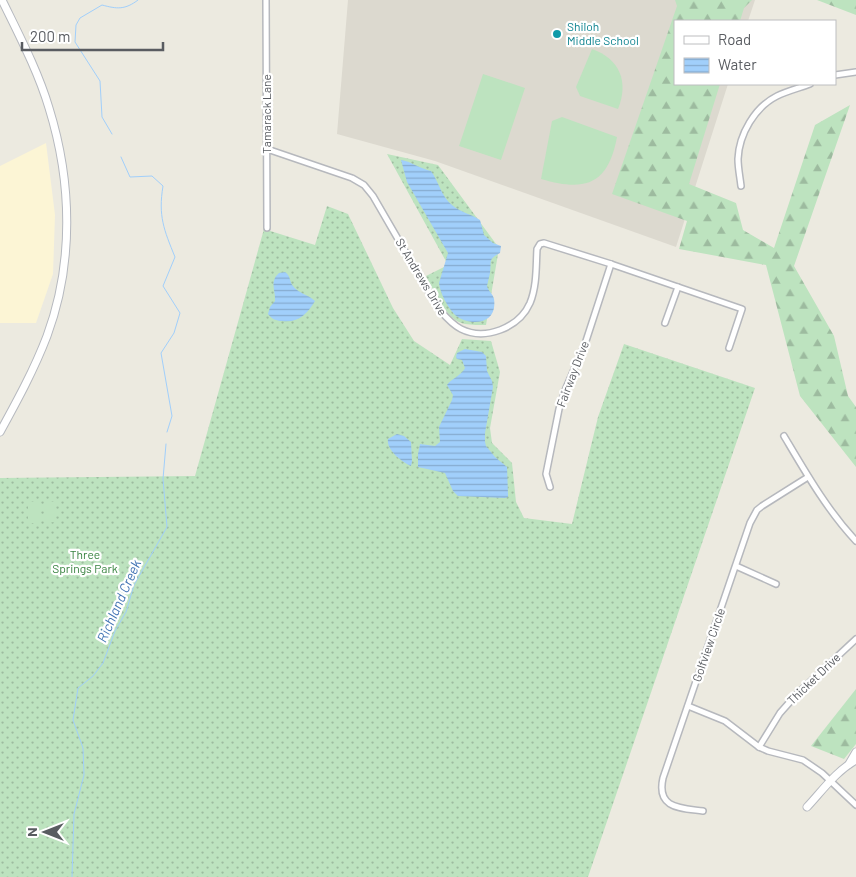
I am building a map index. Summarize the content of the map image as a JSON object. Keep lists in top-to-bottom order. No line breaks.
{"streets":{"street":["Tamarack Lane","St Andrews Drive","Fairway Drive","Golfview Circle","Thicket Drive"]},"crossings":[["Tamarack Lane","St Andrews Drive"],["St Andrews Drive","Fairway Drive"]],"water":["Richland Creek"],"parks":["Three Springs Park"],"places":["Shiloh Middle School"],"legend":["Road","Water"],"scale_bar":"200 m","north":"left"}
